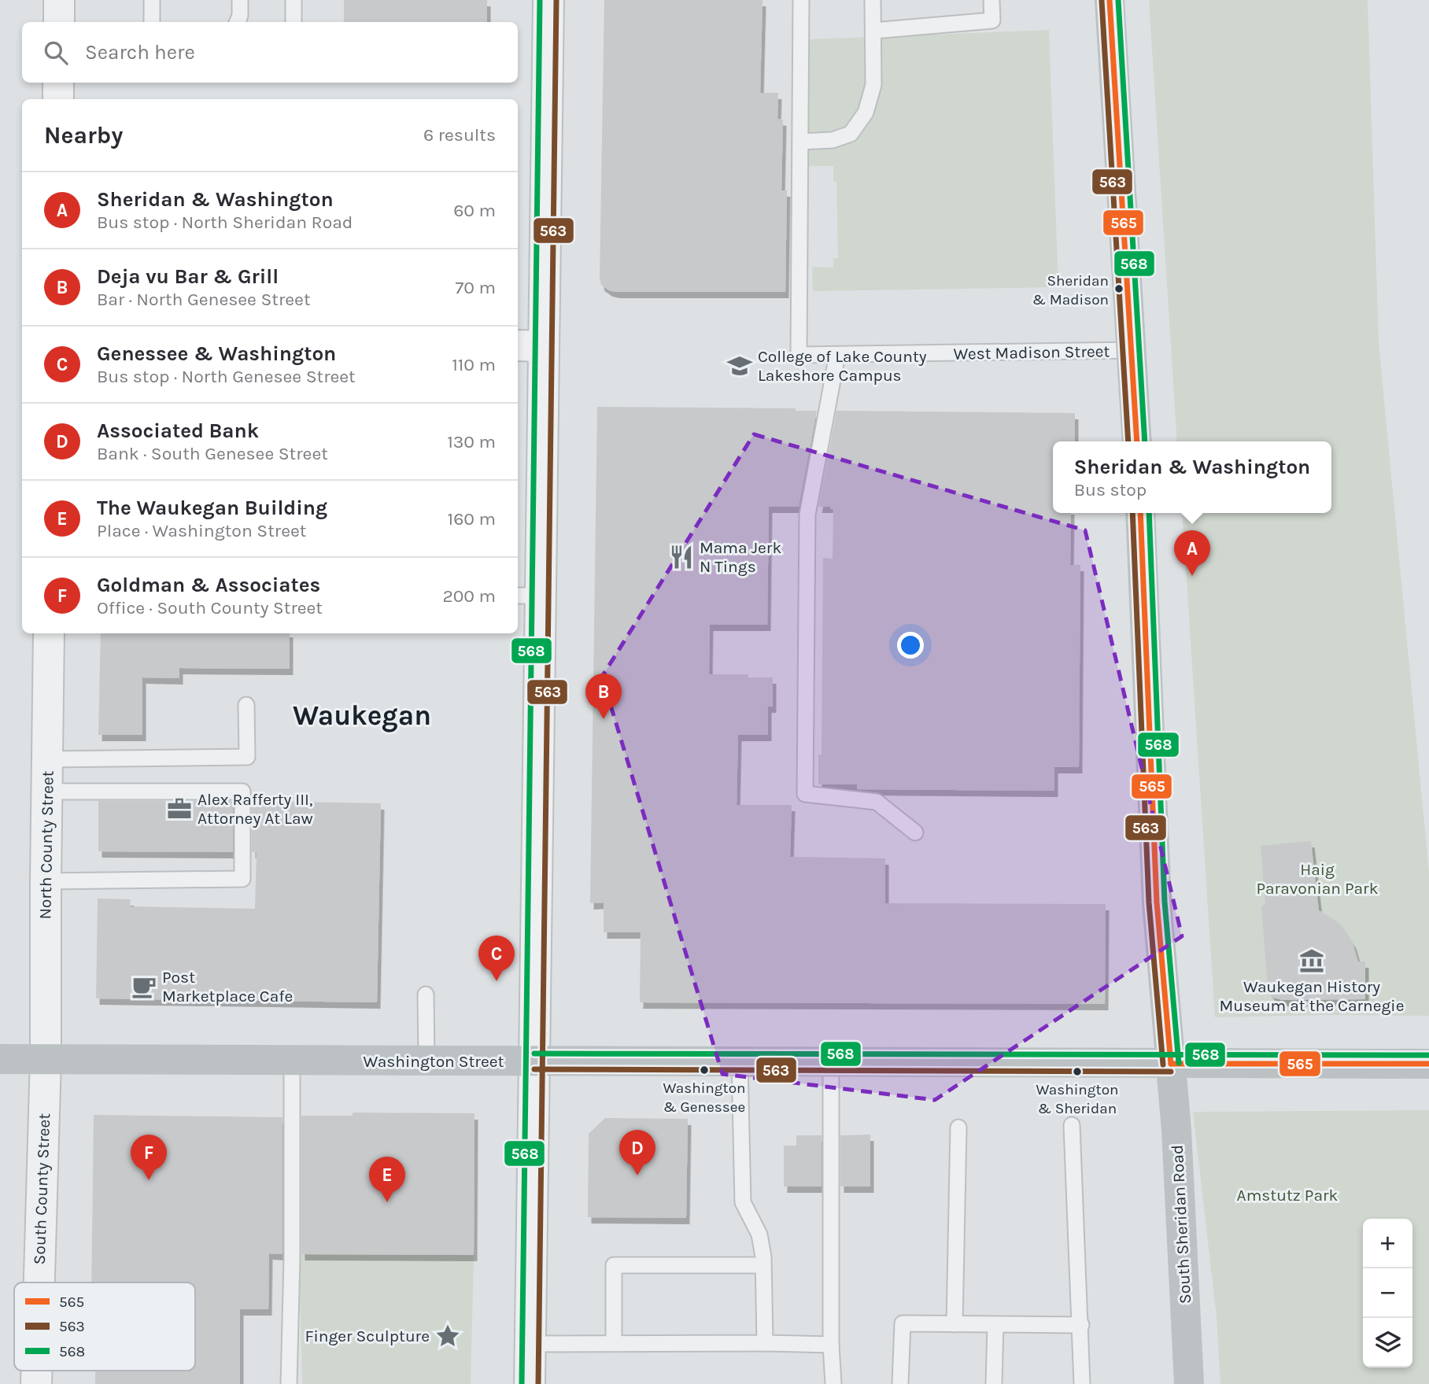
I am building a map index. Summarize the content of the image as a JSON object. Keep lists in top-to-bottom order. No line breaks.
{"streets":{"main road":["Washington Street","South Sheridan Road"],"street":["North County Street","South County Street"],"lane":["West Madison Street"]},"crossings":[["North County Street","Washington Street"],["North County Street","South County Street"],["Washington Street","South County Street"],["Washington Street","South Sheridan Road"]],"districts":["Waukegan"],"parks":["Haig Paravonian Park","Amstutz Park"],"places":{"other":["Sheridan & Madison","Washington & Genessee","Washington & Sheridan"],"school or university":["College of Lake County Lakeshore Campus"],"restaurant":["Mama Jerk N Tings"],"office":["Alex Rafferty III, Attorney At Law"],"museum":["Waukegan History Museum at the Carnegie"],"cafe":["Post Marketplace Cafe"],"place":["Finger Sculpture"]},"lines":["transit line 565","transit line 563","transit line 568"],"legend":["565","563","568"],"page":{"search":"Search here","heading":["Nearby","6 results"],"list":[{"mark":"A","name":"Sheridan & Washington","note":"Bus stop · North Sheridan Road","value":"60 m"},{"mark":"B","name":"Deja vu Bar & Grill","note":"Bar · North Genesee Street","value":"70 m"},{"mark":"C","name":"Genessee & Washington","note":"Bus stop · North Genesee Street","value":"110 m"},{"mark":"D","name":"Associated Bank","note":"Bank · South Genesee Street","value":"130 m"},{"mark":"E","name":"The Waukegan Building","note":"Place · Washington Street","value":"160 m"},{"mark":"F","name":"Goldman & Associates","note":"Office · South County Street","value":"200 m"}],"popup":["Sheridan & Washington","Bus stop"],"pins":["A","B","C","D","F","E"],"map_buttons":["+","−"]}}
